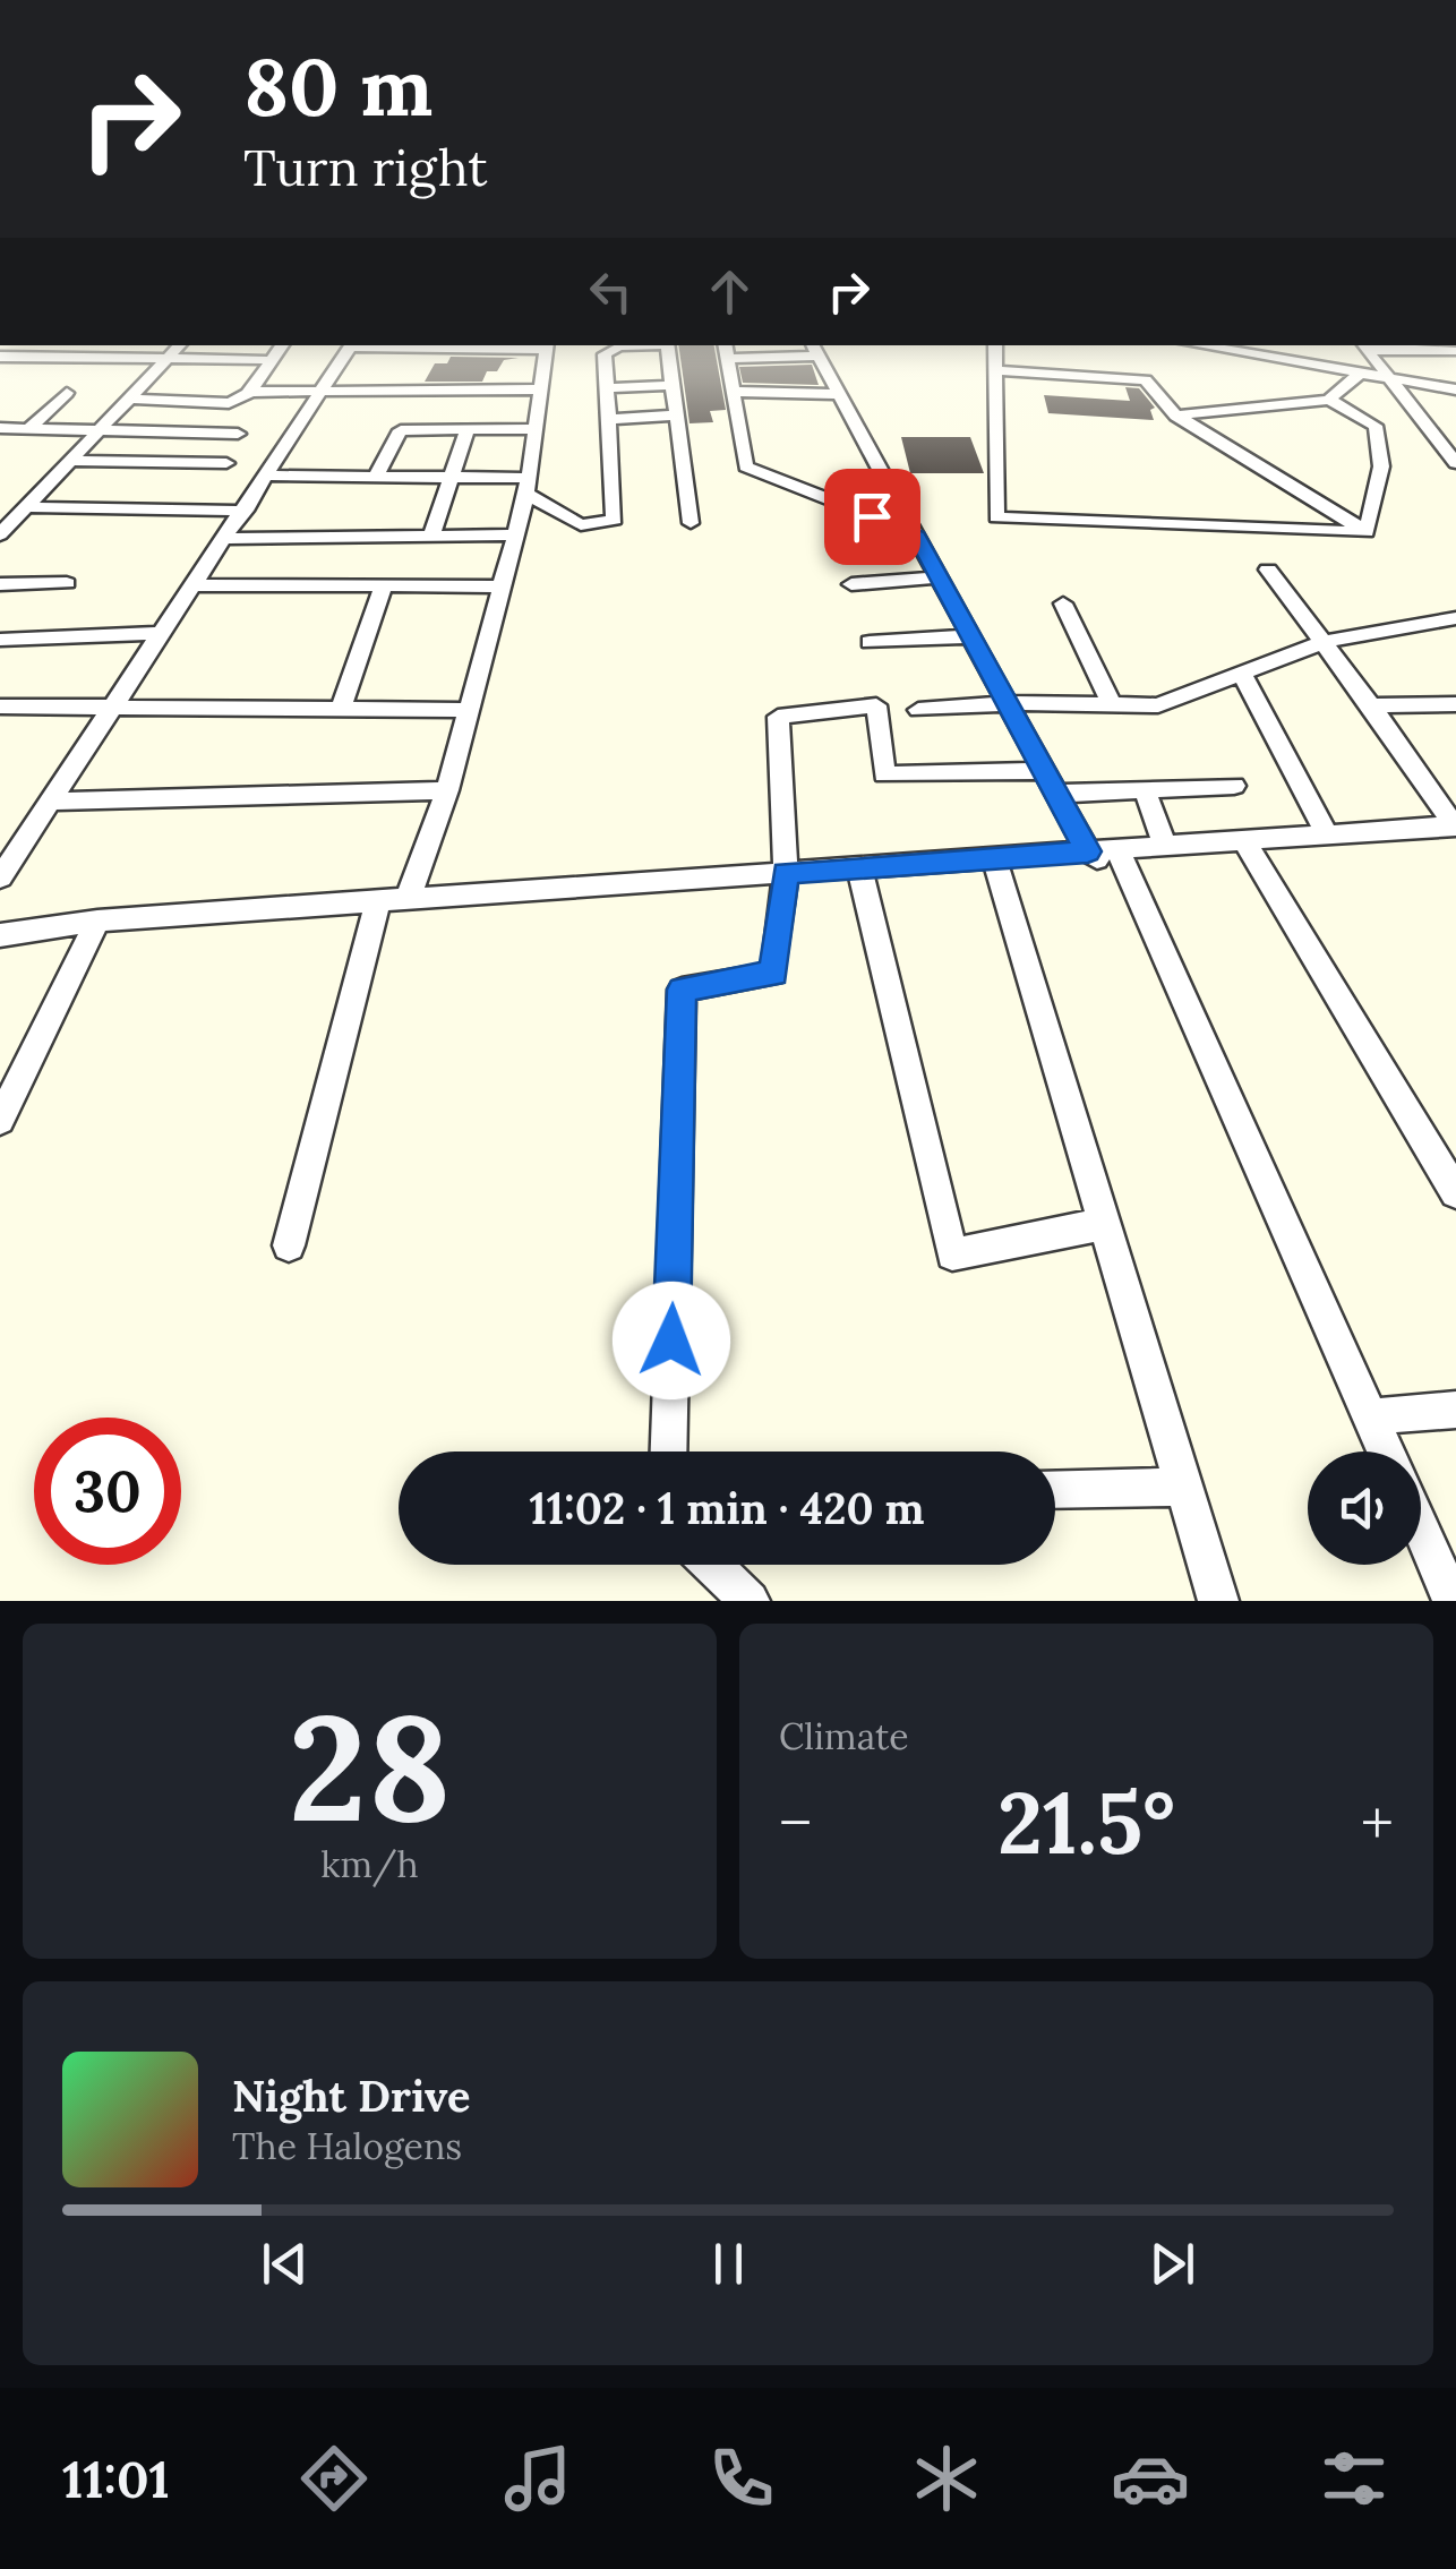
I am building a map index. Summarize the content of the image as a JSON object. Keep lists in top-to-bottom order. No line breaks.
{"page":{"turn":["80 m","Turn right"],"limit":"30","trip":"11:02 · 1 min · 420 m","tile":[["28","km/h"],"Climate"],"heat":["−","21.5°","+"],"song":["Night Drive","The Halogens"],"tabs":"11:01"}}
